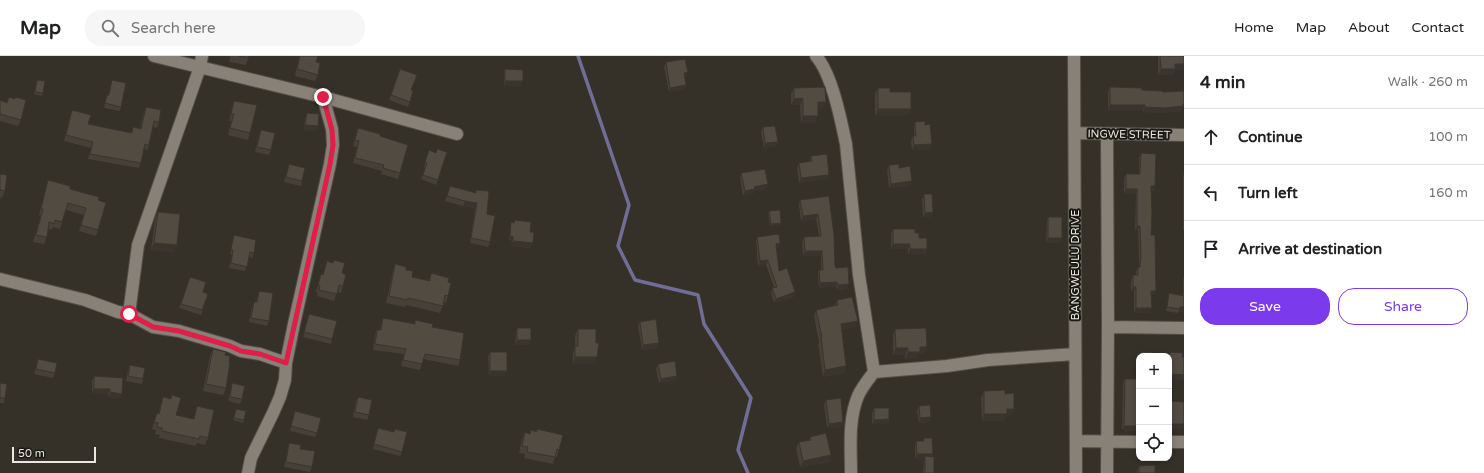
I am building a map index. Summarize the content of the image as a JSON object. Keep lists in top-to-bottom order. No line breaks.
{"streets":{"street":["INGWE STREET","BANGWEULU DRIVE"]},"crossings":[["INGWE STREET","BANGWEULU DRIVE"]],"scale_bar":"50 m","page":{"header":"Map","search":"Search here","nav":["Home","Map","About","Contact"],"heading":["4 min","Walk · 260 m"],"list":[["Continue","100 m"],["Turn left","160 m"],"Arrive at destination"],"buttons":["Save","Share"],"map_buttons":["+","−"],"scale":"50 m"}}
